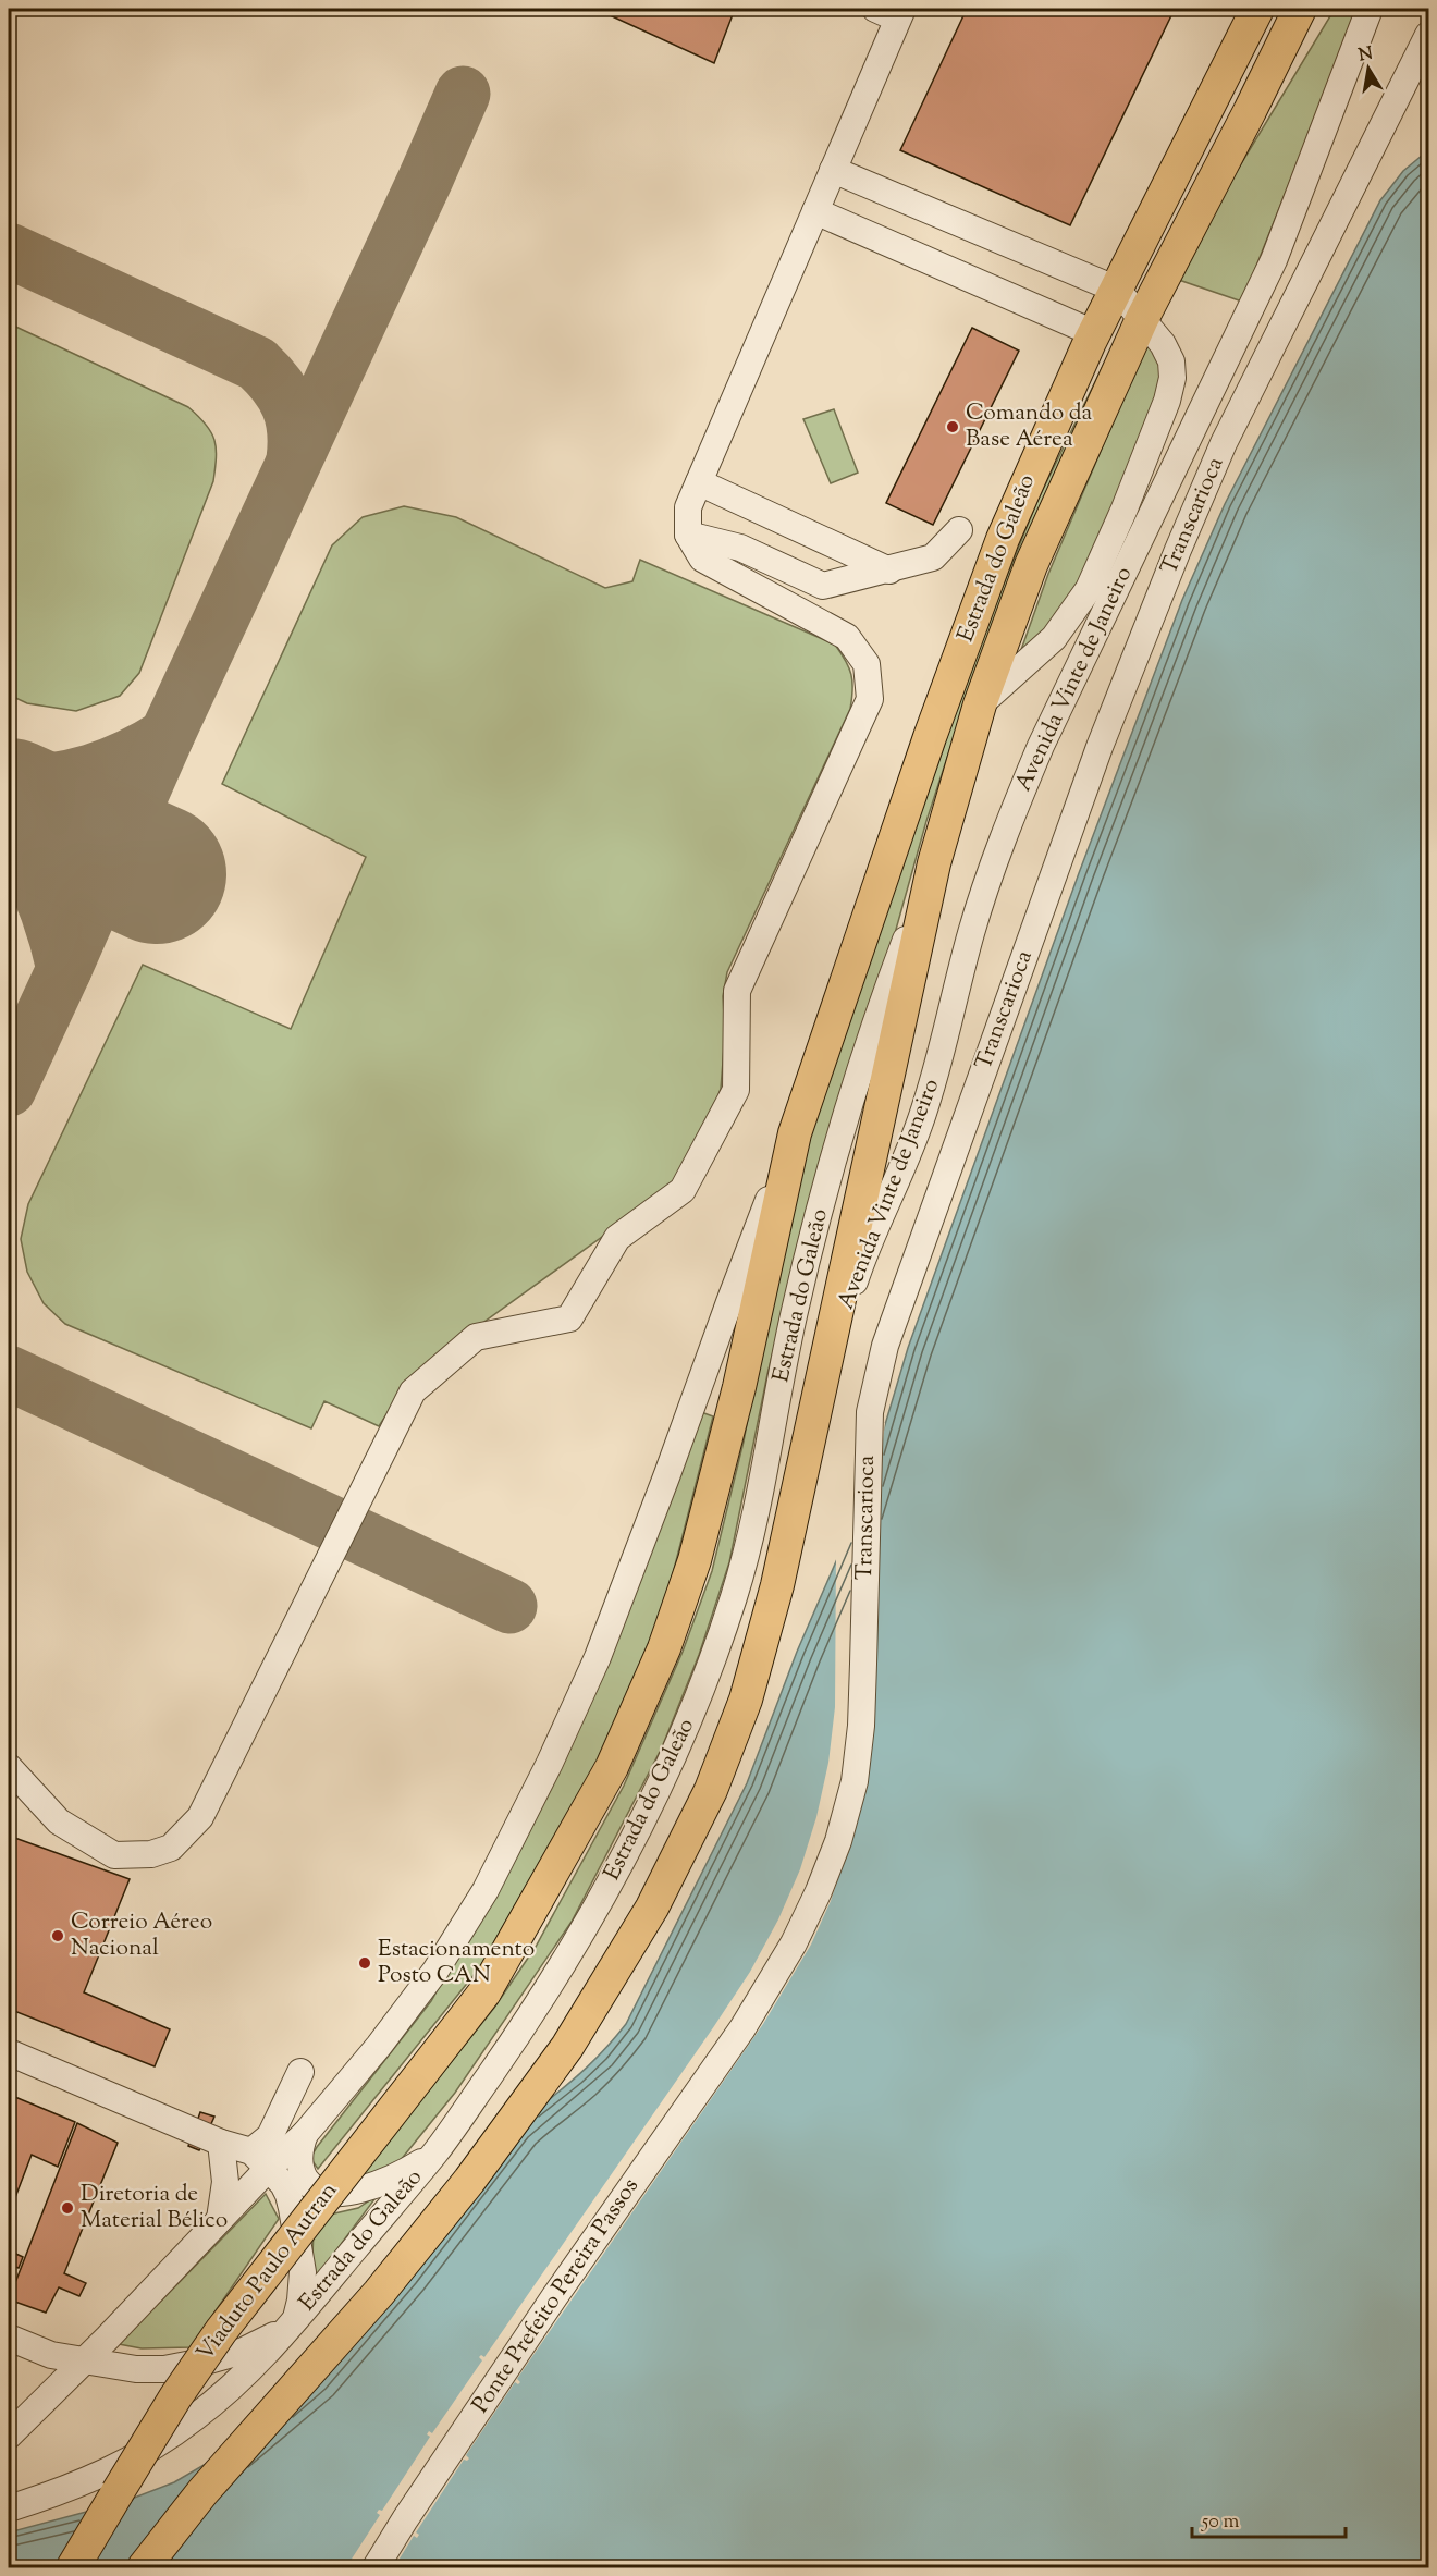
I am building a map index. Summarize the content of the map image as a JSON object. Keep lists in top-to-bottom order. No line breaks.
{"streets":{"main road":["Estrada do Galeão","Viaduto Paulo Autran"],"street":["Transcarioca","Avenida Vinte de Janeiro","Ponte Prefeito Pereira Passos"]},"crossings":[["Transcarioca","Ponte Prefeito Pereira Passos"],["Estrada do Galeão","Avenida Vinte de Janeiro"],["Estrada do Galeão","Viaduto Paulo Autran"]],"places":["Comando da Base Aérea","Correio Aéreo Nacional","Estacionamento Posto CAN","Diretoria de Material Bélico"],"scale_bar":"50 m","north":"top"}
